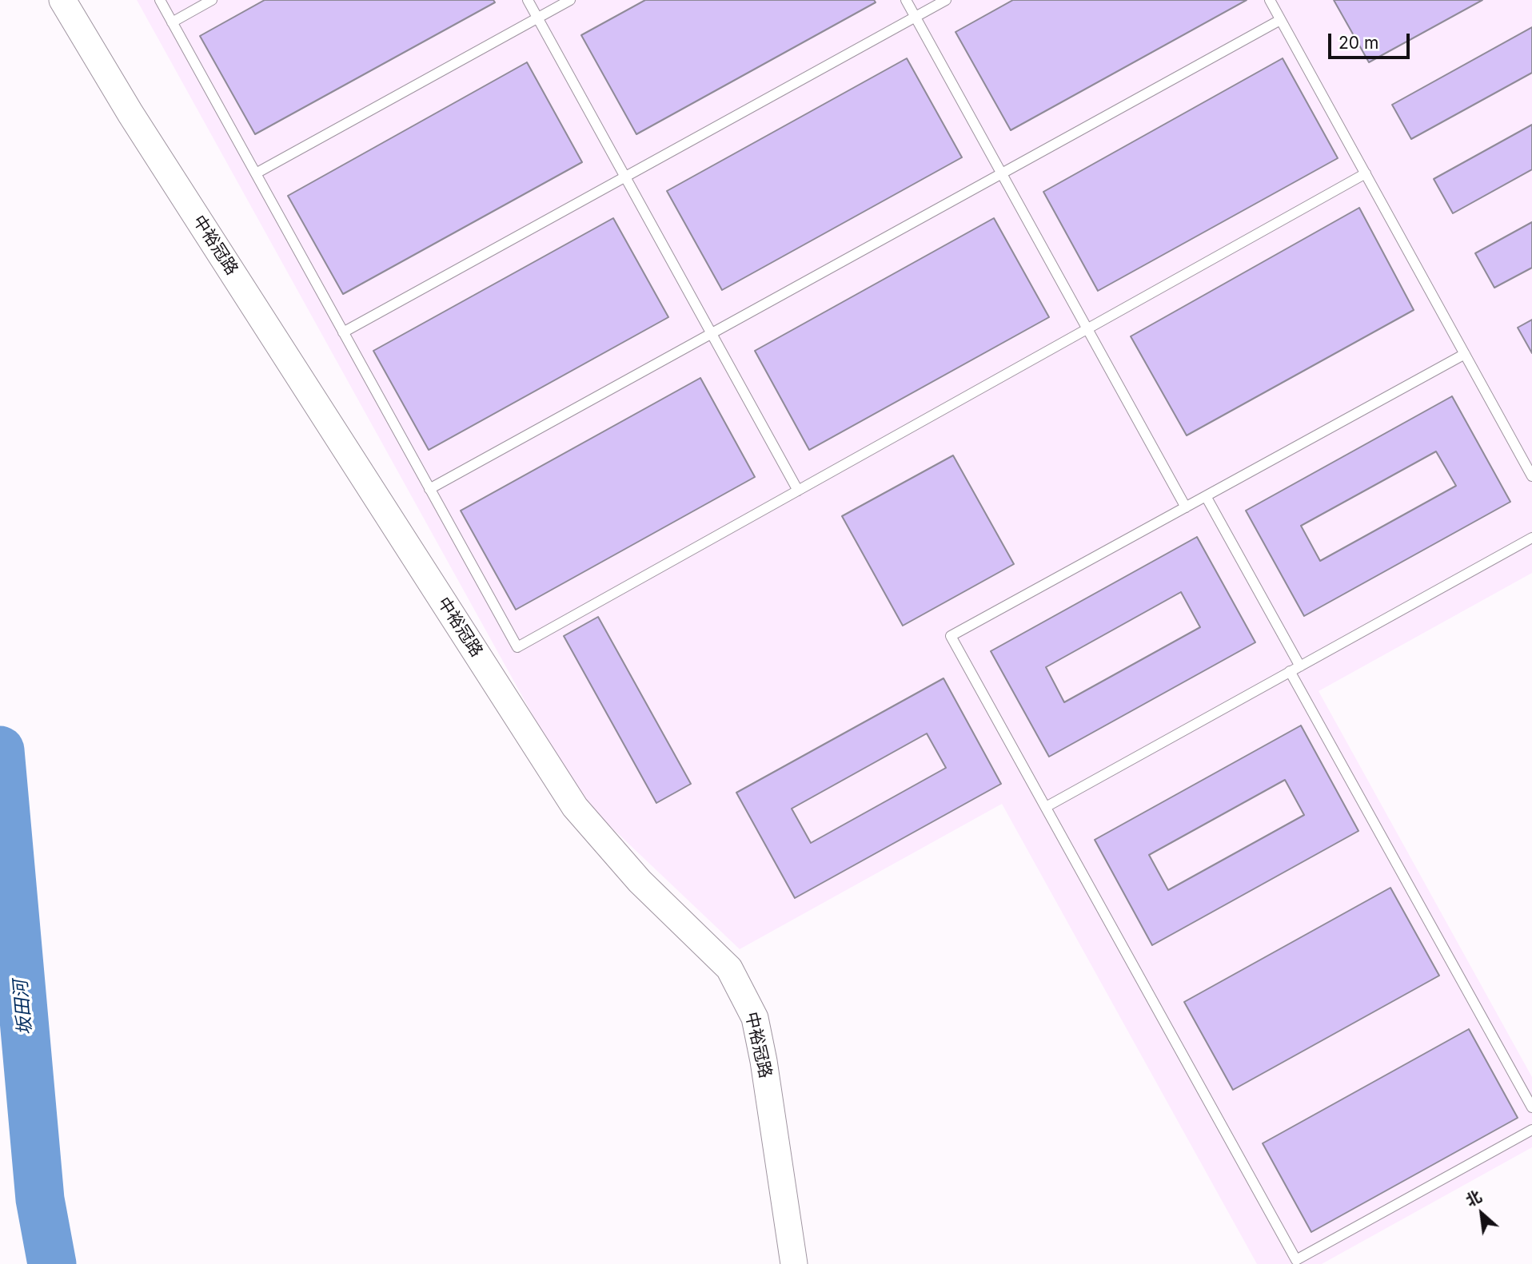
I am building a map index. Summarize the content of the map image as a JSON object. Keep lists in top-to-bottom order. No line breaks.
{"streets":{"street":["中裕冠路"]},"water":["坂田河"],"scale_bar":"20 m","north":"top left"}
